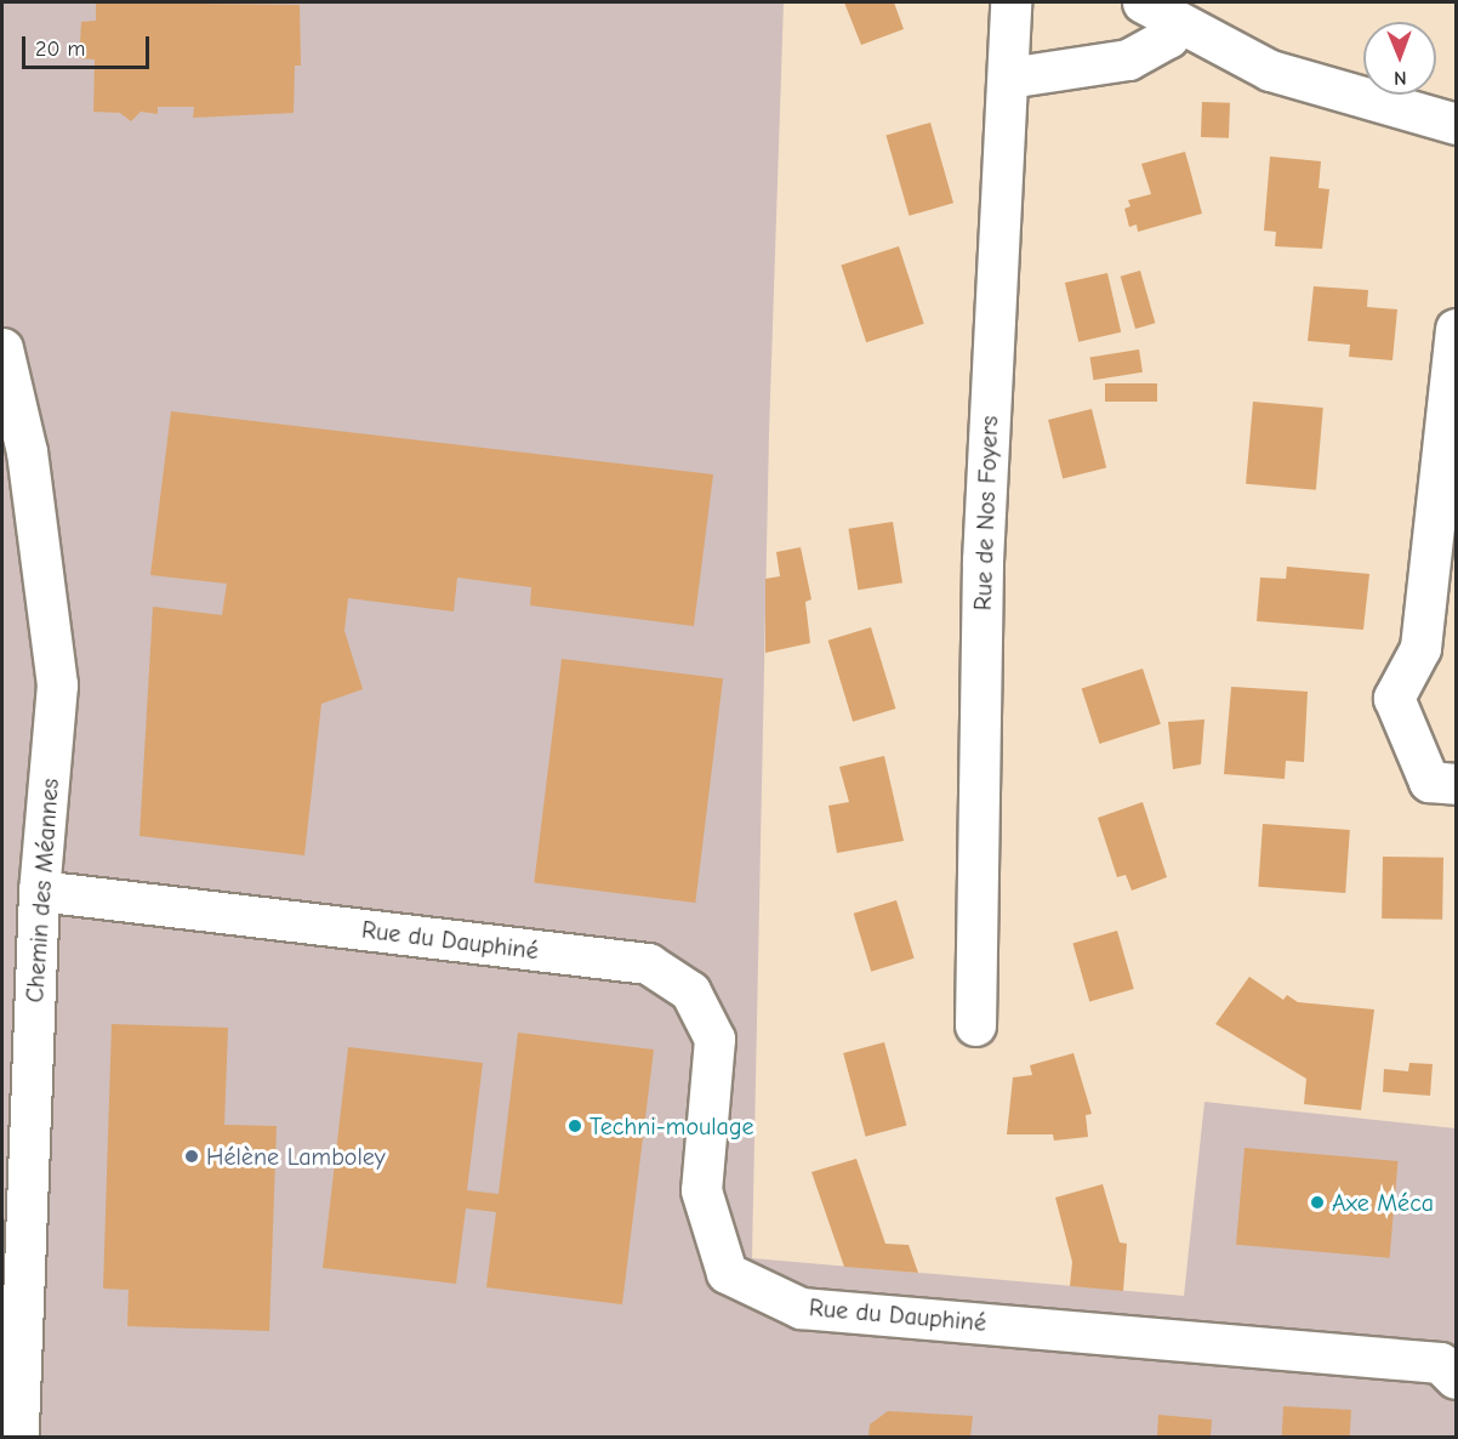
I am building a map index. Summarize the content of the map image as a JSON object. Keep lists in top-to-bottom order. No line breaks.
{"streets":{"street":["Rue de Nos Foyers","Chemin des Méannes","Rue du Dauphiné"]},"crossings":[["Chemin des Méannes","Rue du Dauphiné"]],"places":["Techni-moulage","Hélène Lamboley","Axe Méca"],"scale_bar":"20 m","north":"bottom"}
